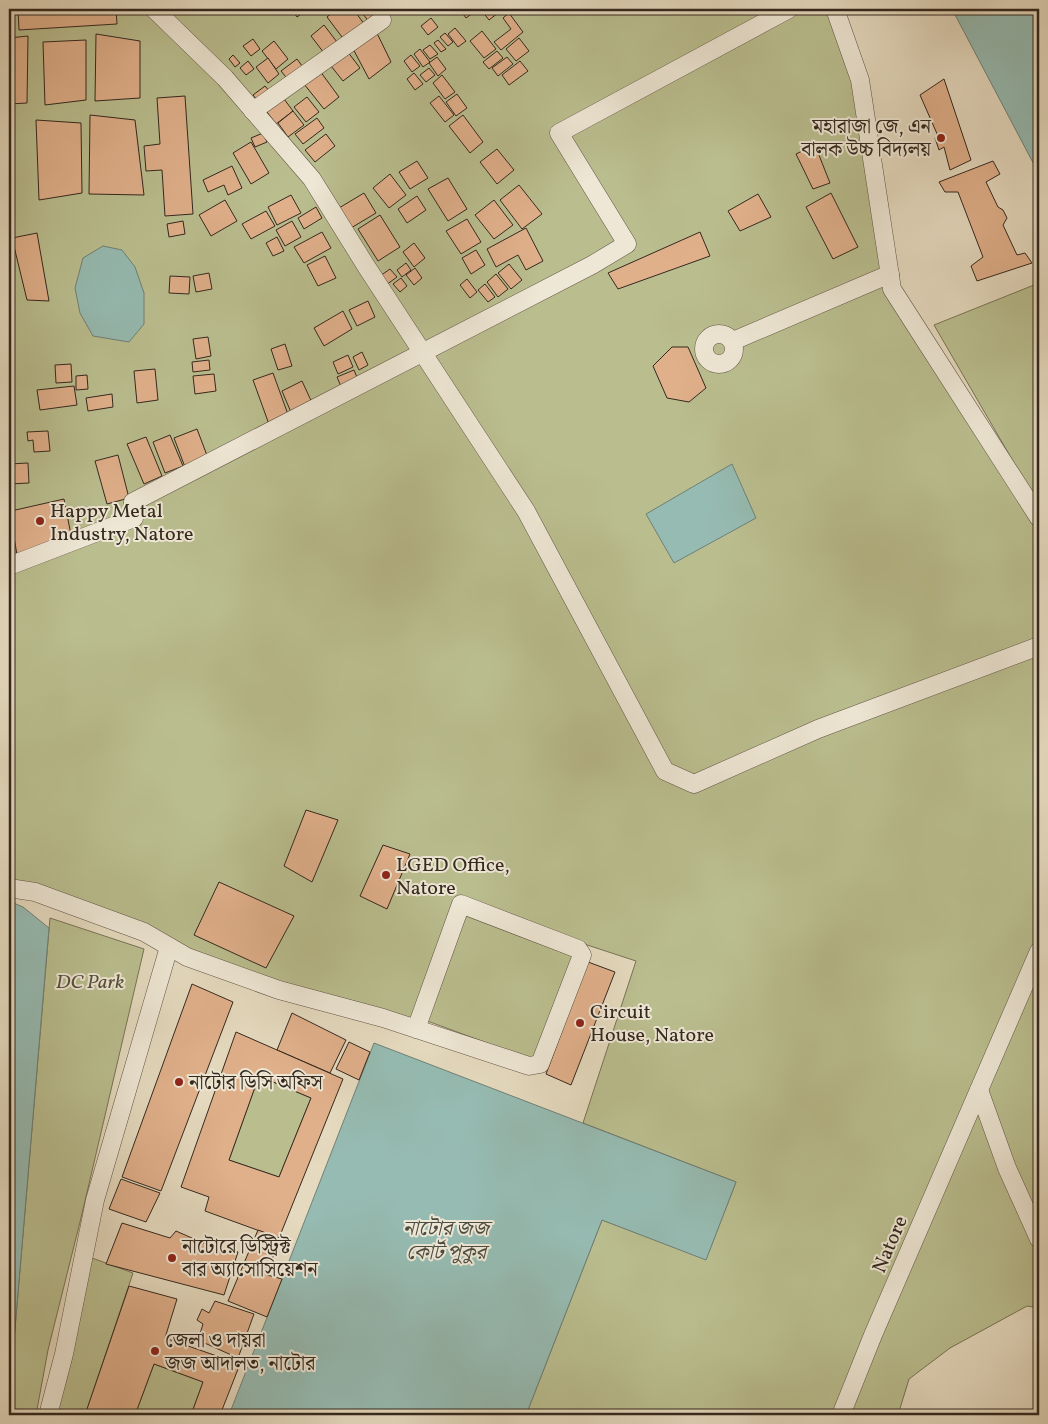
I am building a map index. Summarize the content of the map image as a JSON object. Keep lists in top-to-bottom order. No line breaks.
{"streets":{"street":["Natore"]},"water":["নাটোর জজ কোর্ট পুকুর"],"parks":["DC Park"],"places":["মহারাজা জে, এন বালক উচ্চ বিদ্যলয়","Happy Metal Industry, Natore","LGED Office, Natore","Circuit House, Natore","নাটোর ডিসি অফিস","নাটোরে ডিস্ট্রিক্ট বার অ্যাসোসিয়েশন","জেলা ও দায়রা জজ আদালত, নাটোর"]}
